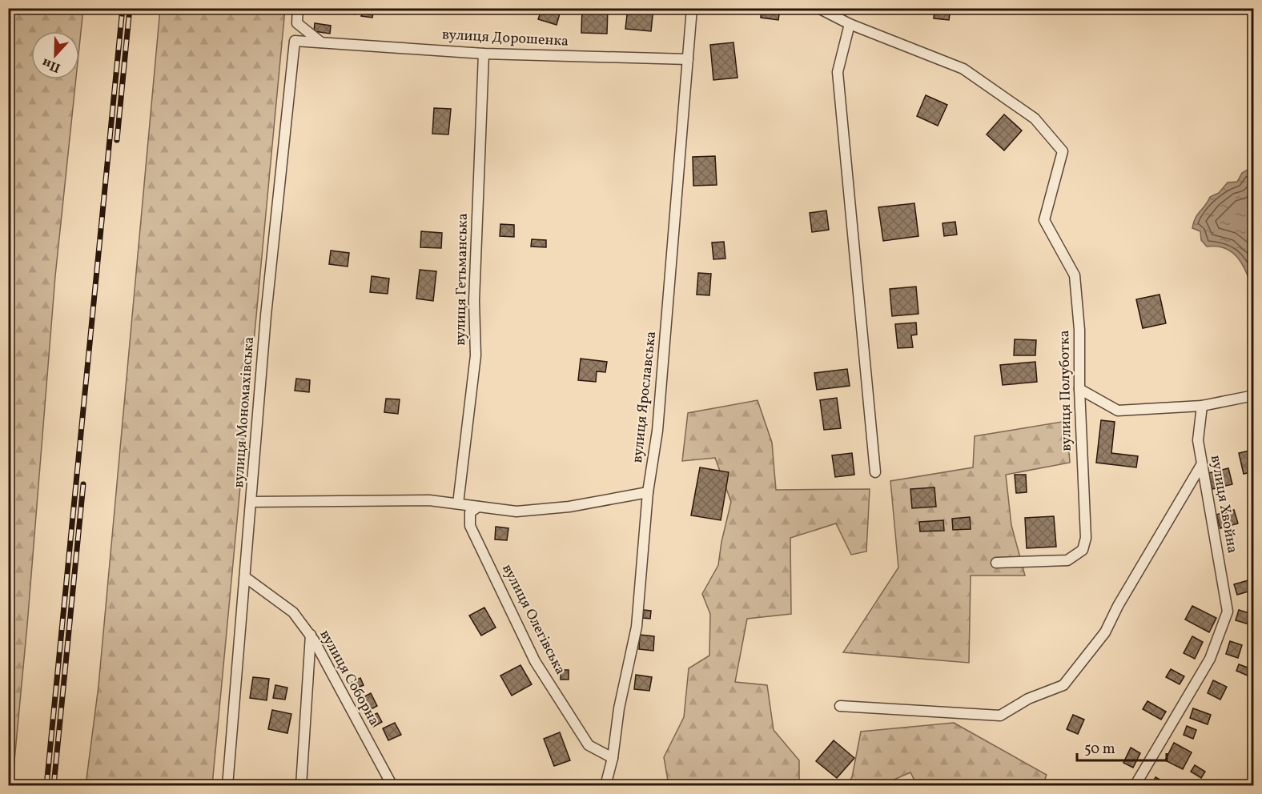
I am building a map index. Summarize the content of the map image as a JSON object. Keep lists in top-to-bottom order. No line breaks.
{"streets":{"street":["вулиця Дорошенка","вулиця Гетьманська","вулиця Полуботка","вулиця Ярославська","вулиця Мономахівська","вулиця Хвойна","вулиця Олегівська","вулиця Соборна"]},"crossings":[["вулиця Дорошенка","вулиця Гетьманська"],["вулиця Дорошенка","вулиця Ярославська"],["вулиця Дорошенка","вулиця Мономахівська"],["вулиця Ярославська","вулиця Олегівська"],["вулиця Мономахівська","вулиця Соборна"]],"scale_bar":"50 m","north":"bottom"}
